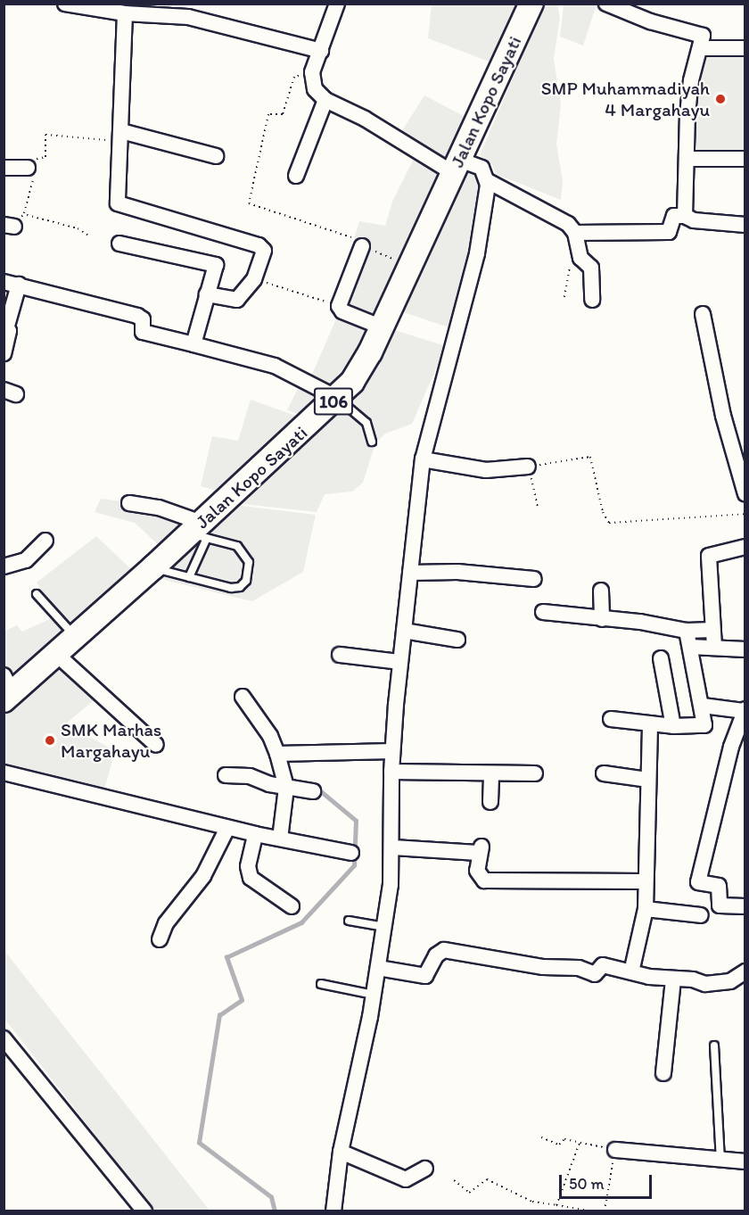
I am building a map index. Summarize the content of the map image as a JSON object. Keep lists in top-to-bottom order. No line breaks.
{"streets":{"main road":["Jalan Kopo Sayati","106"]},"places":["SMP Muhammadiyah 4 Margahayu","SMK Marhas Margahayu"],"scale_bar":"50 m"}
